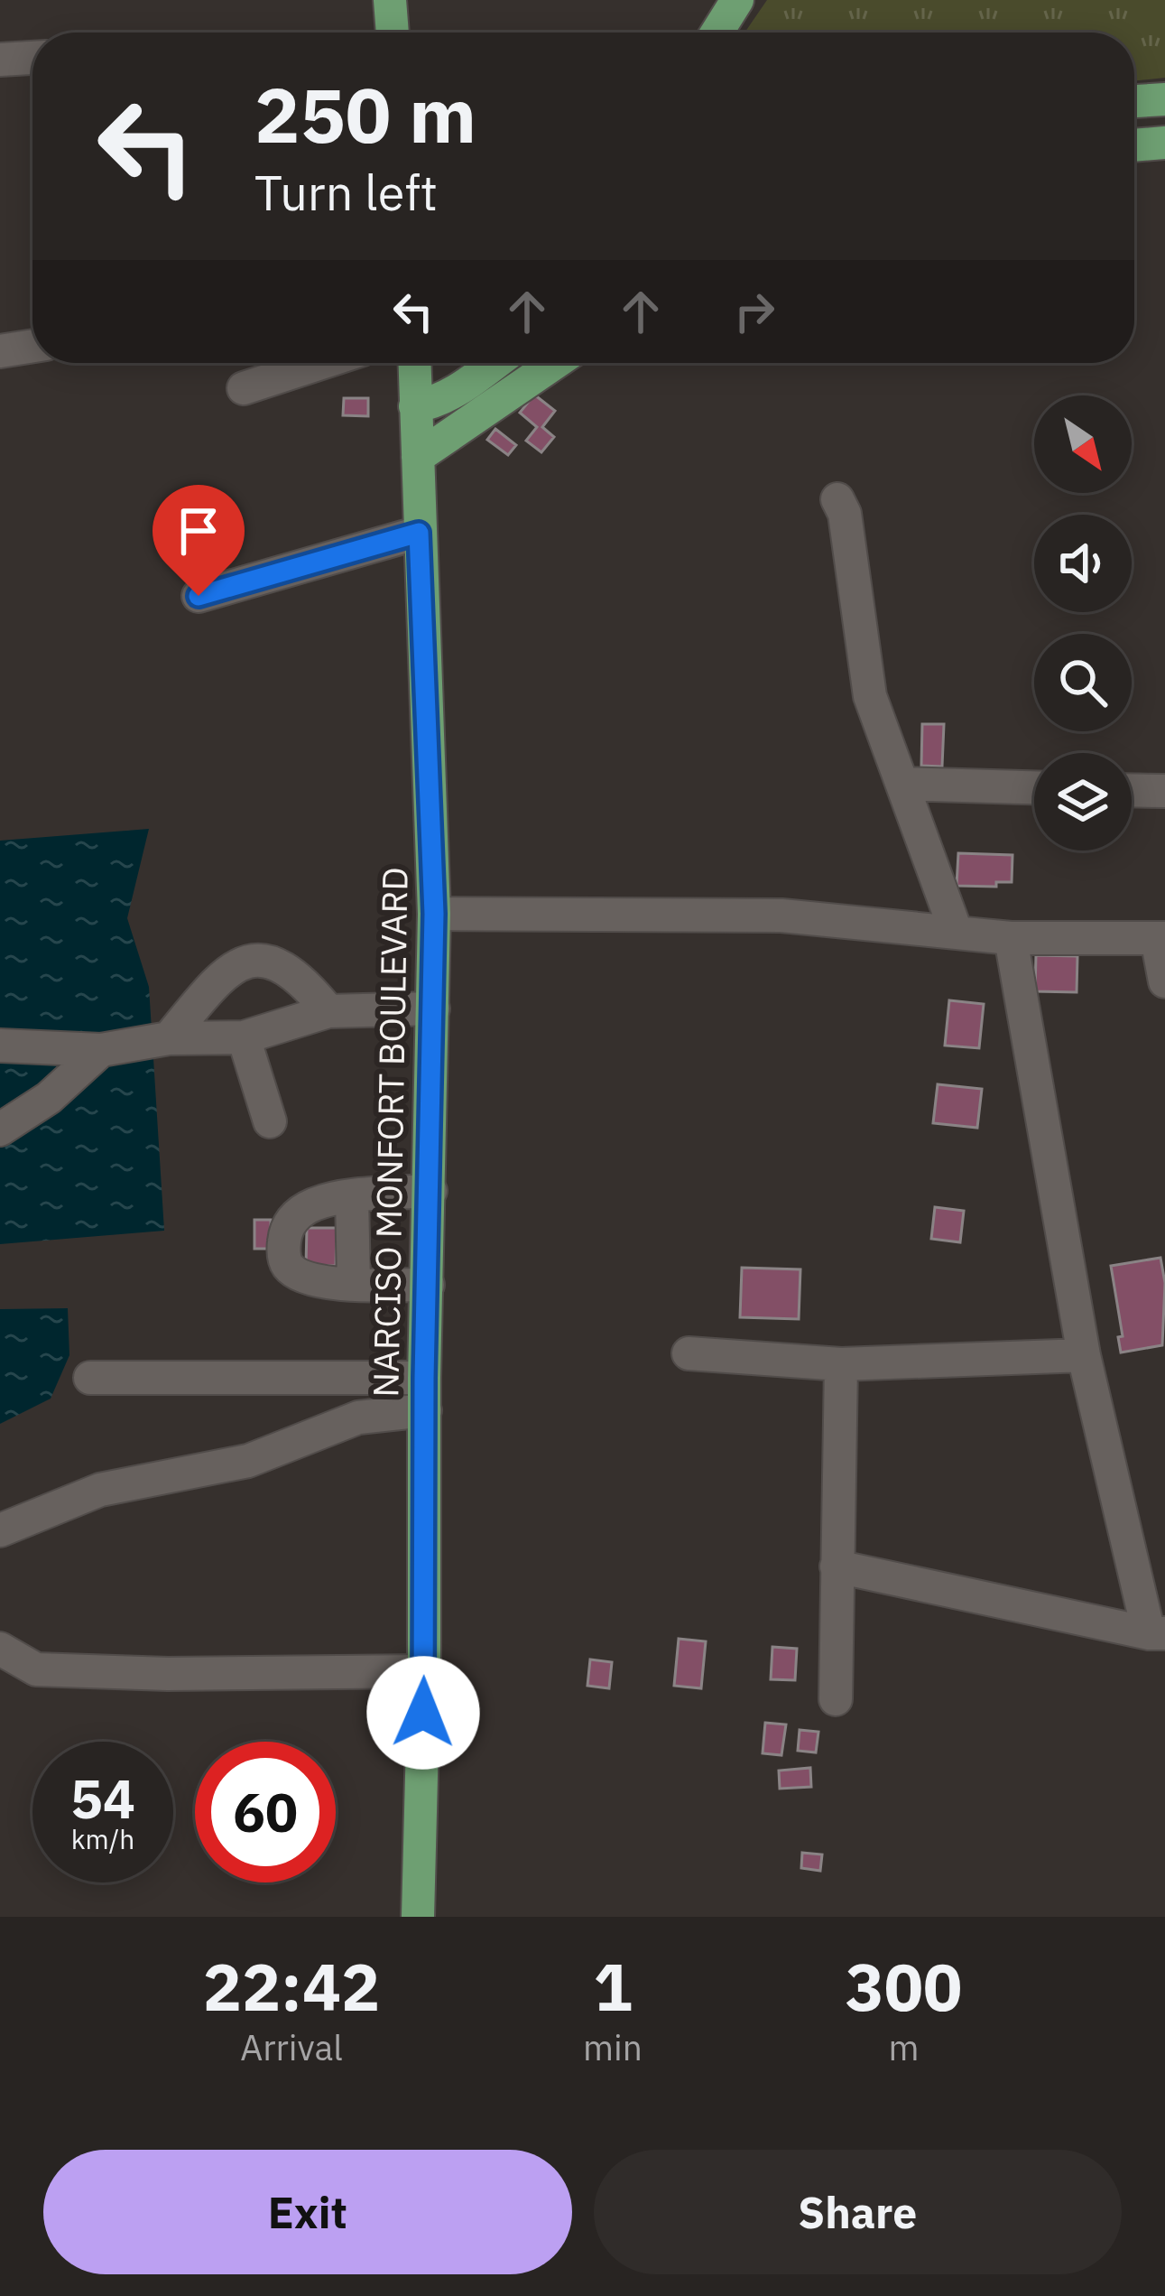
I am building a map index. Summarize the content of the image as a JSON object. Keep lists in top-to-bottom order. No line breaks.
{"streets":{"main road":["NARCISO MONFORT BOULEVARD"]},"north":"bottom right","page":{"turn":["250 m","Turn left"],"speed":"54 km/h","limit":"60","eta":["22:42","Arrival","1","min","300","m"],"buttons":["Exit","Share"]}}
